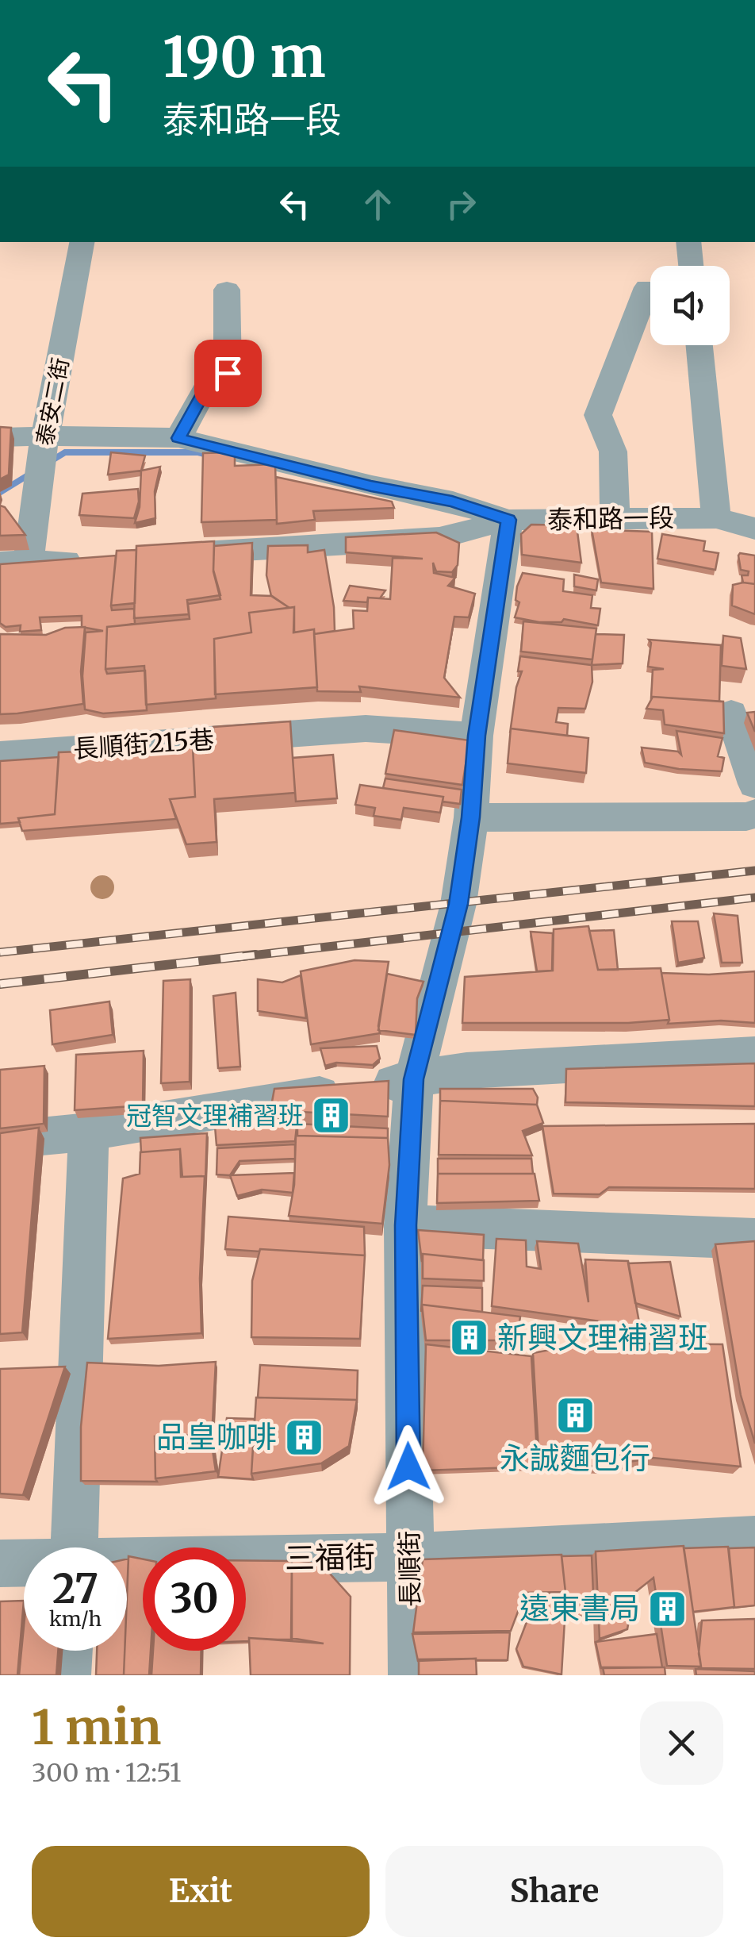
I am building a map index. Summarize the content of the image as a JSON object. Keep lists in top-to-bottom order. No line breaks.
{"streets":{"street":["泰安二街","泰和路一段","長順街215巷","三福街","長順街"]},"crossings":[["泰安二街","泰和路一段"],["泰和路一段","長順街"],["長順街215巷","長順街"],["三福街","長順街"]],"places":{"building":["冠智文理補習班","新興文理補習班","永誠麵包行","品皇咖啡","遠東書局"]},"page":{"turn":["190 m","泰和路一段"],"speed":"27 km/h","limit":"30","heading":["1 min","300 m · 12:51"],"buttons":["Exit","Share"]}}
